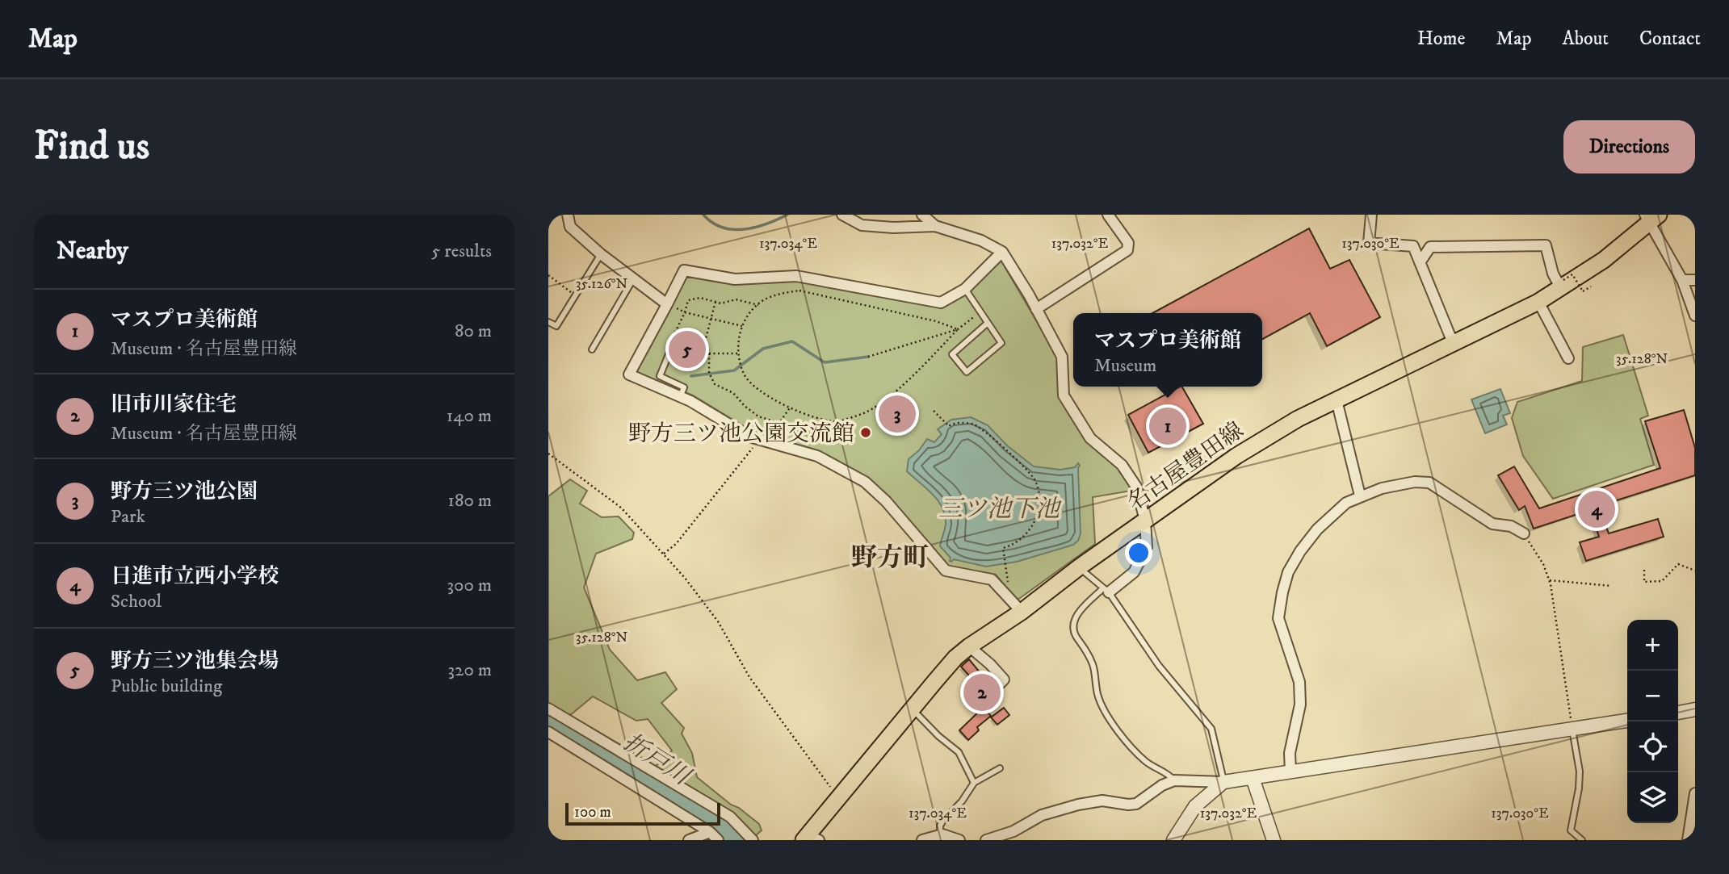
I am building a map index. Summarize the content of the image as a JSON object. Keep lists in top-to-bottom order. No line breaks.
{"streets":{"main road":["名古屋豊田線"]},"districts":["野方町"],"water":["三ツ池下池","折戸川"],"places":["野方三ツ池公園交流館"],"scale_bar":"100 m","page":{"header":"Map","nav":["Home","Map","About","Contact"],"buttons":"Directions","title":"Find us","heading":["Nearby","5 results"],"list":[{"mark":"1","name":"マスプロ美術館","note":"Museum · 名古屋豊田線","value":"80 m"},{"mark":"2","name":"旧市川家住宅","note":"Museum · 名古屋豊田線","value":"140 m"},{"mark":"3","name":"野方三ツ池公園","note":"Park","value":"180 m"},{"mark":"4","name":"日進市立西小学校","note":"School","value":"300 m"},{"mark":"5","name":"野方三ツ池集会場","note":"Public building","value":"320 m"}],"popup":["マスプロ美術館","Museum"],"pins":["5","3","1","4","2"],"map_buttons":["+","−"],"scale":"100 m"},"coordinates":["137.030°E","137.034°E","137.032°E","35.126°N","35.128°N"]}
